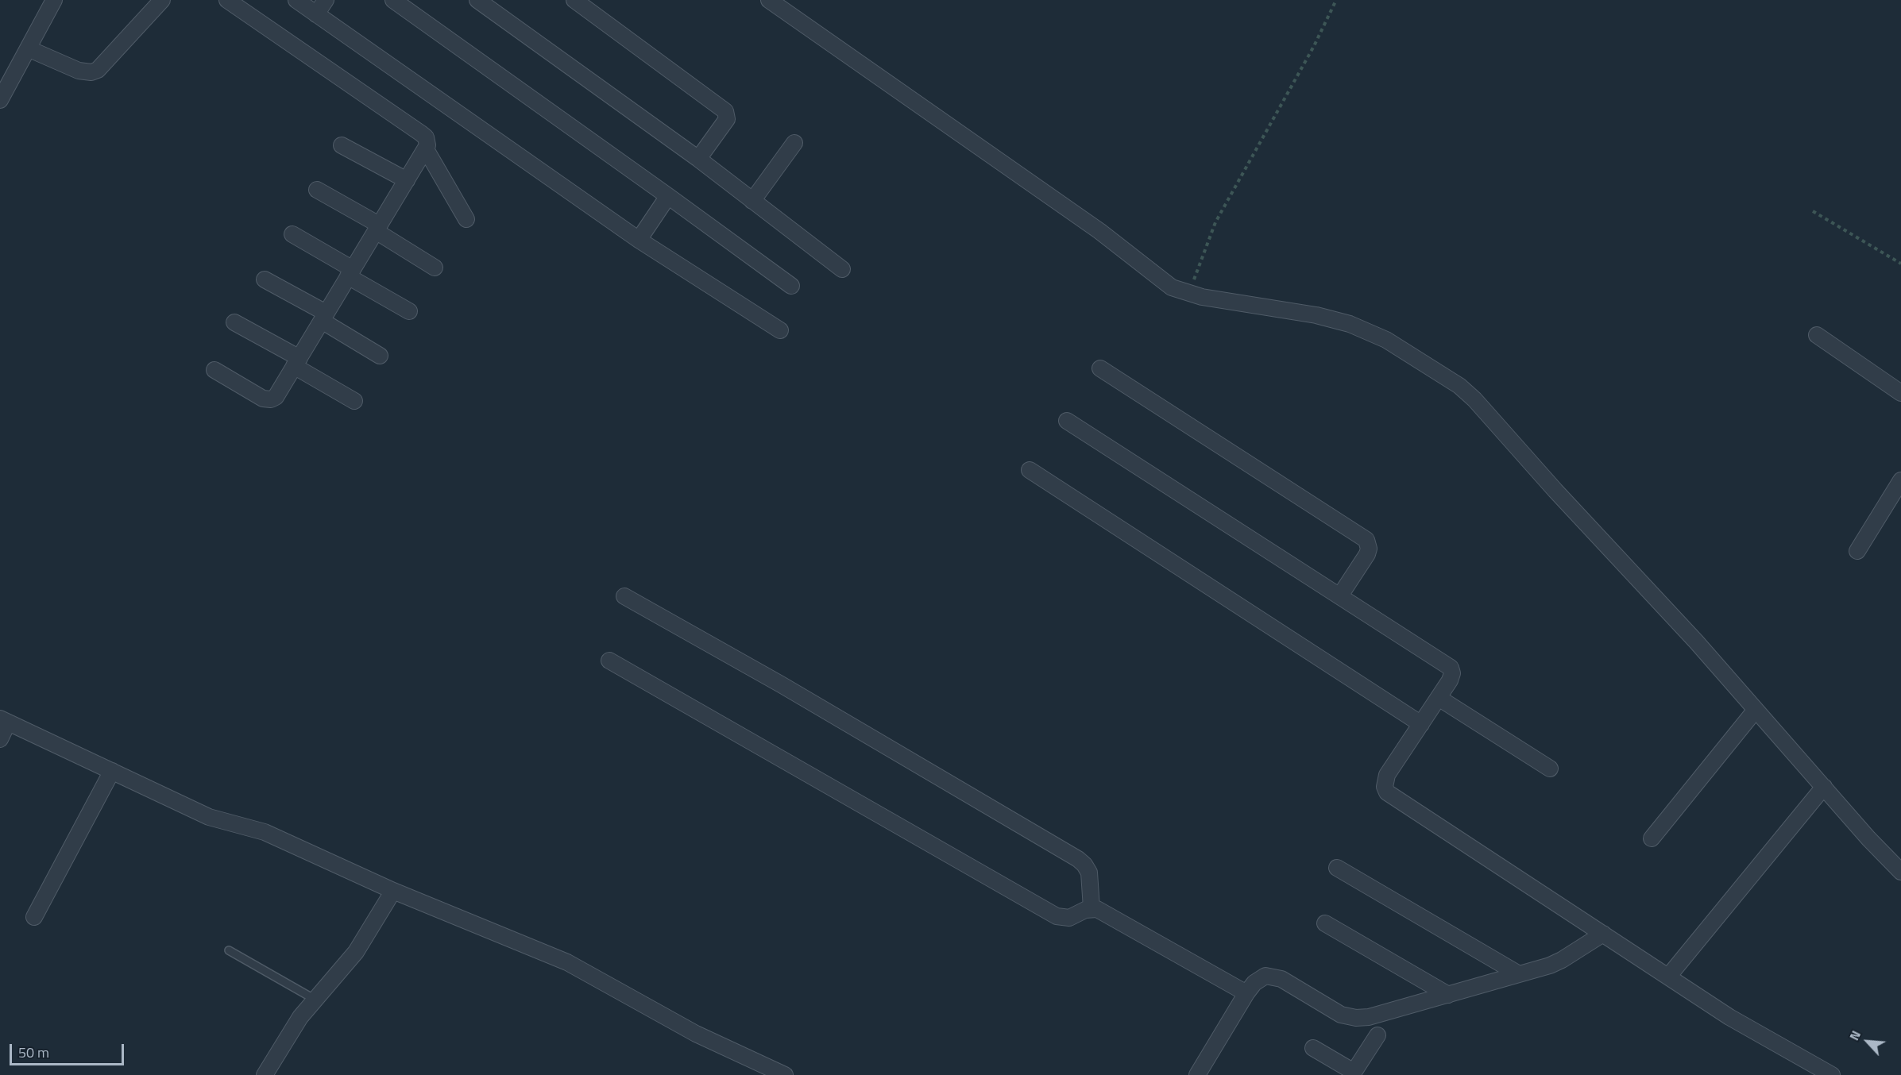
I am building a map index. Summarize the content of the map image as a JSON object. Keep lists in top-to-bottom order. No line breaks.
{"scale_bar":"50 m","north":"top left"}
